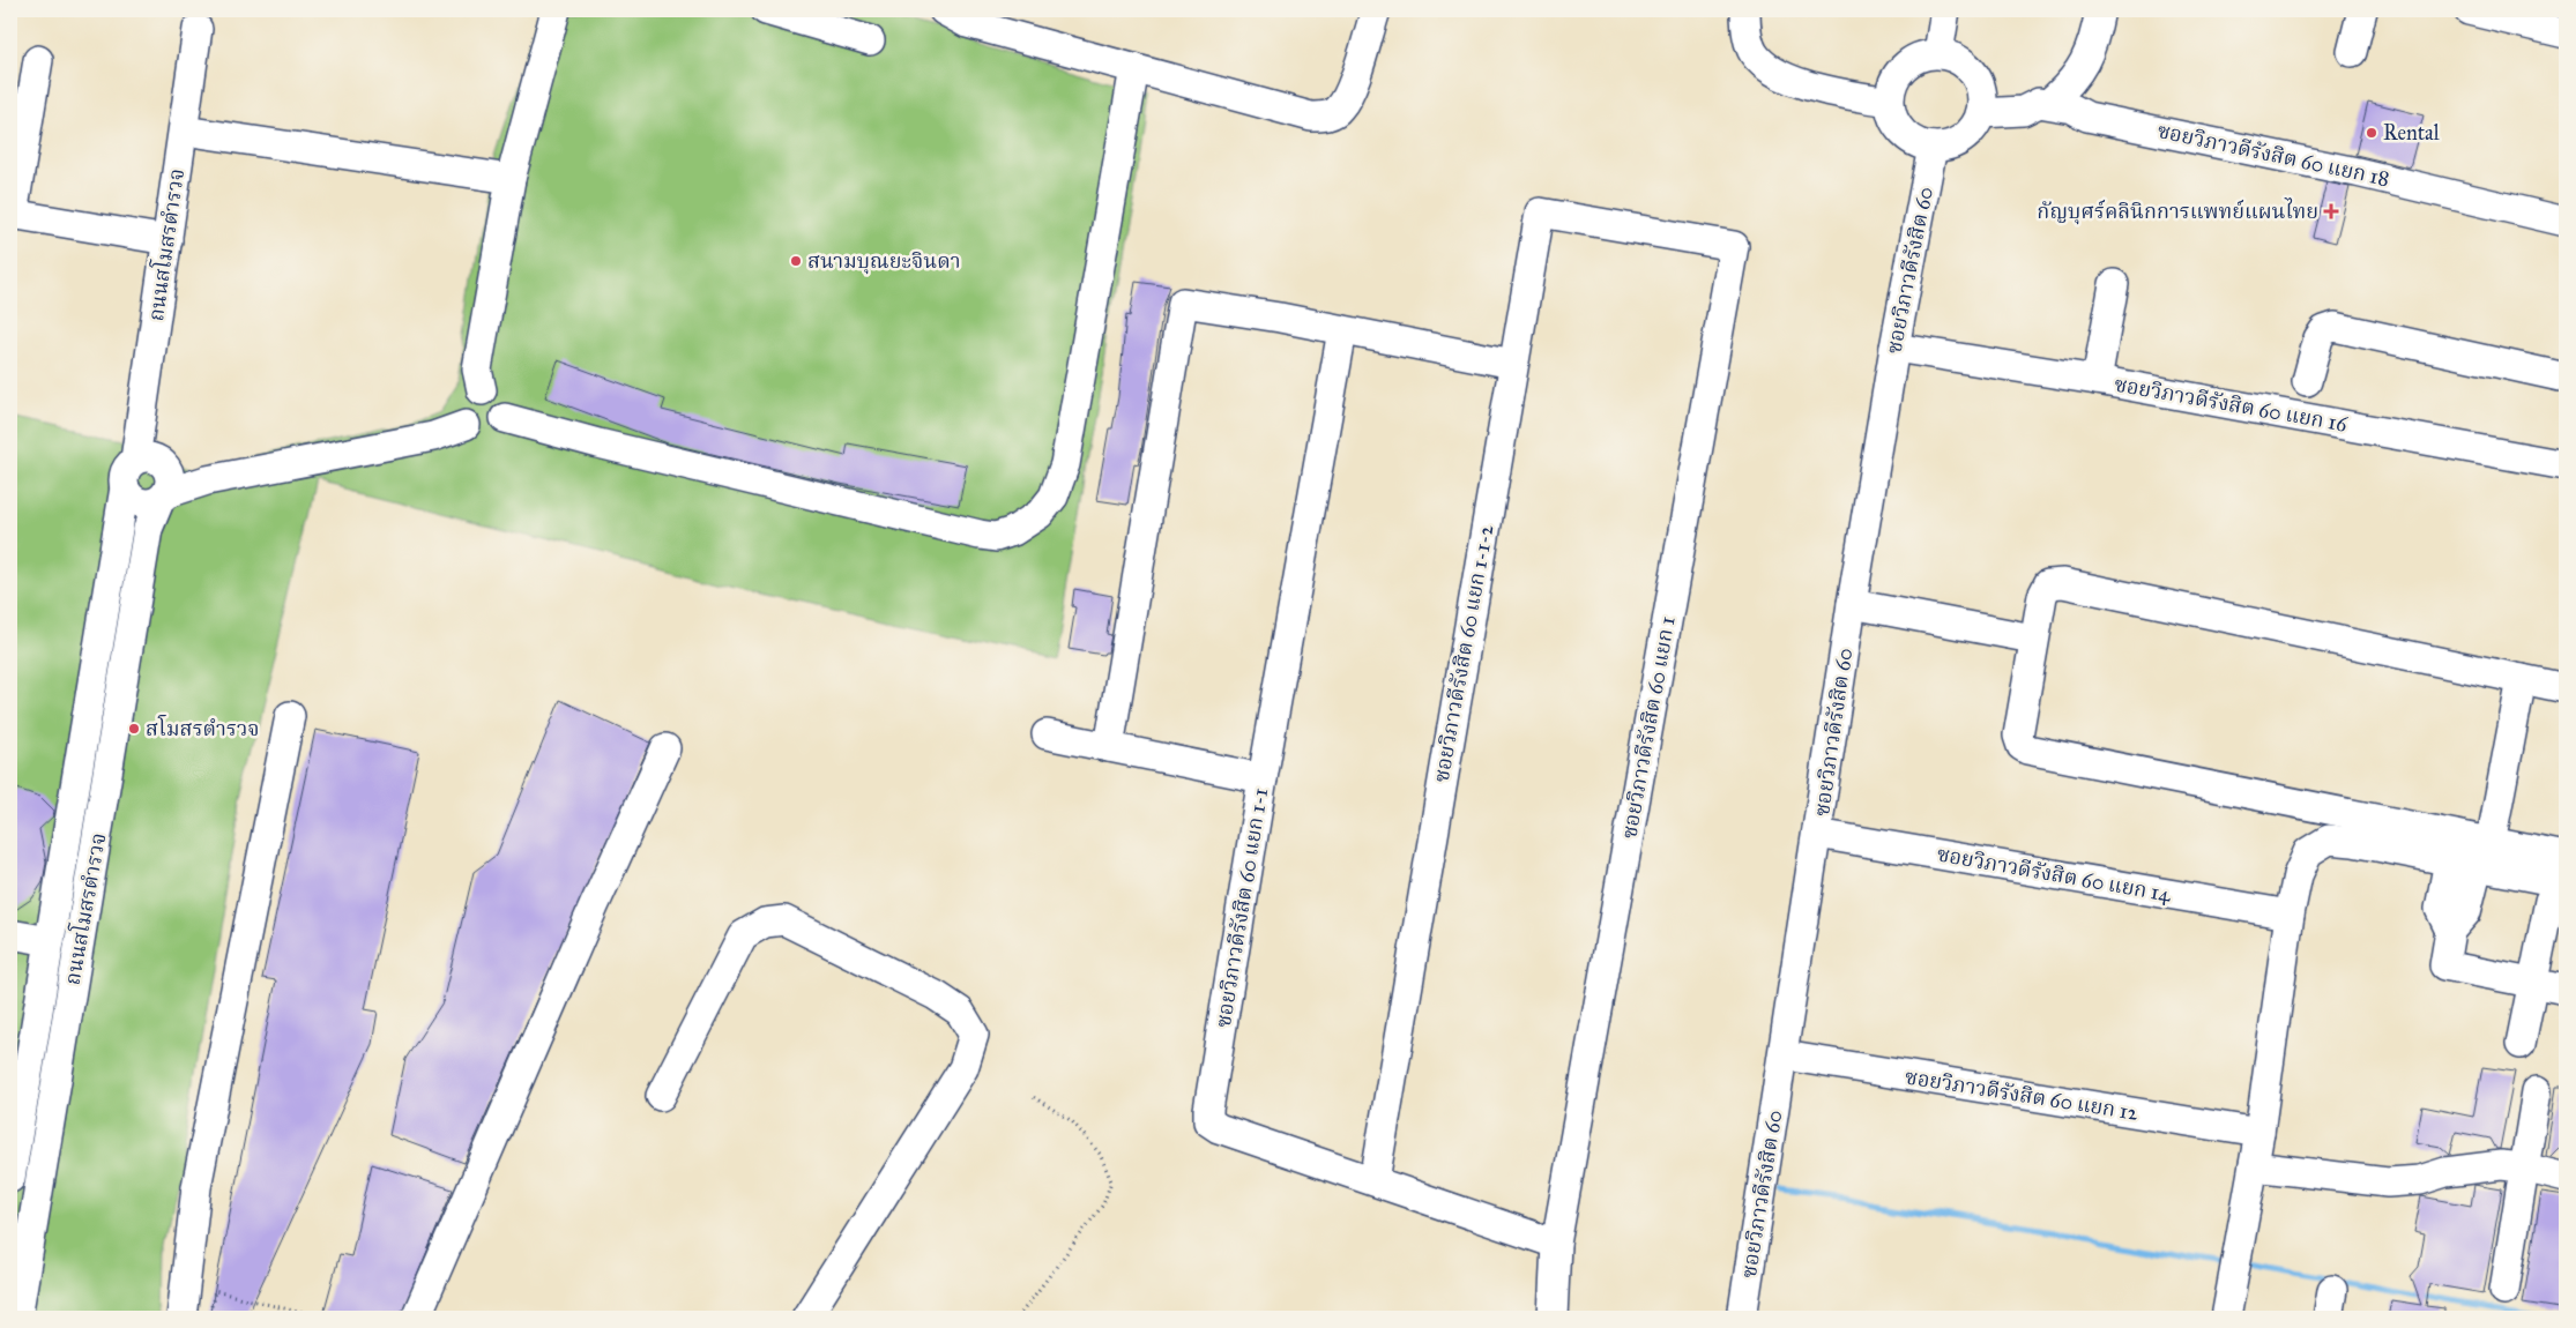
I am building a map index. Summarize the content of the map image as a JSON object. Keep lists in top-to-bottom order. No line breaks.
{"streets":{"street":["ซอยวิภาวดีรังสิต 60 แยก 18","ถนนสโมสรตำรวจ","ซอยวิภาวดีรังสิต 60","ซอยวิภาวดีรังสิต 60 แยก 16","ซอยวิภาวดีรังสิต 60 แยก 1-1-2","ซอยวิภาวดีรังสิต 60 แยก 1","ซอยวิภาวดีรังสิต 60 แยก 14","ซอยวิภาวดีรังสิต 60 แยก 1-1","ซอยวิภาวดีรังสิต 60 แยก 12"]},"crossings":[["ซอยวิภาวดีรังสิต 60","ซอยวิภาวดีรังสิต 60 แยก 16"],["ซอยวิภาวดีรังสิต 60","ซอยวิภาวดีรังสิต 60 แยก 14"],["ซอยวิภาวดีรังสิต 60","ซอยวิภาวดีรังสิต 60 แยก 12"],["ซอยวิภาวดีรังสิต 60 แยก 1-1-2","ซอยวิภาวดีรังสิต 60 แยก 1"],["ซอยวิภาวดีรังสิต 60 แยก 1-1-2","ซอยวิภาวดีรังสิต 60 แยก 1-1"],["ซอยวิภาวดีรังสิต 60 แยก 1","ซอยวิภาวดีรังสิต 60 แยก 1-1"]],"places":{"other":["Rental","สนามบุณยะจินดา","สโมสรตำรวจ"],"health":["กัญบุศร์คลินิกการแพทย์แผนไทย"]}}
